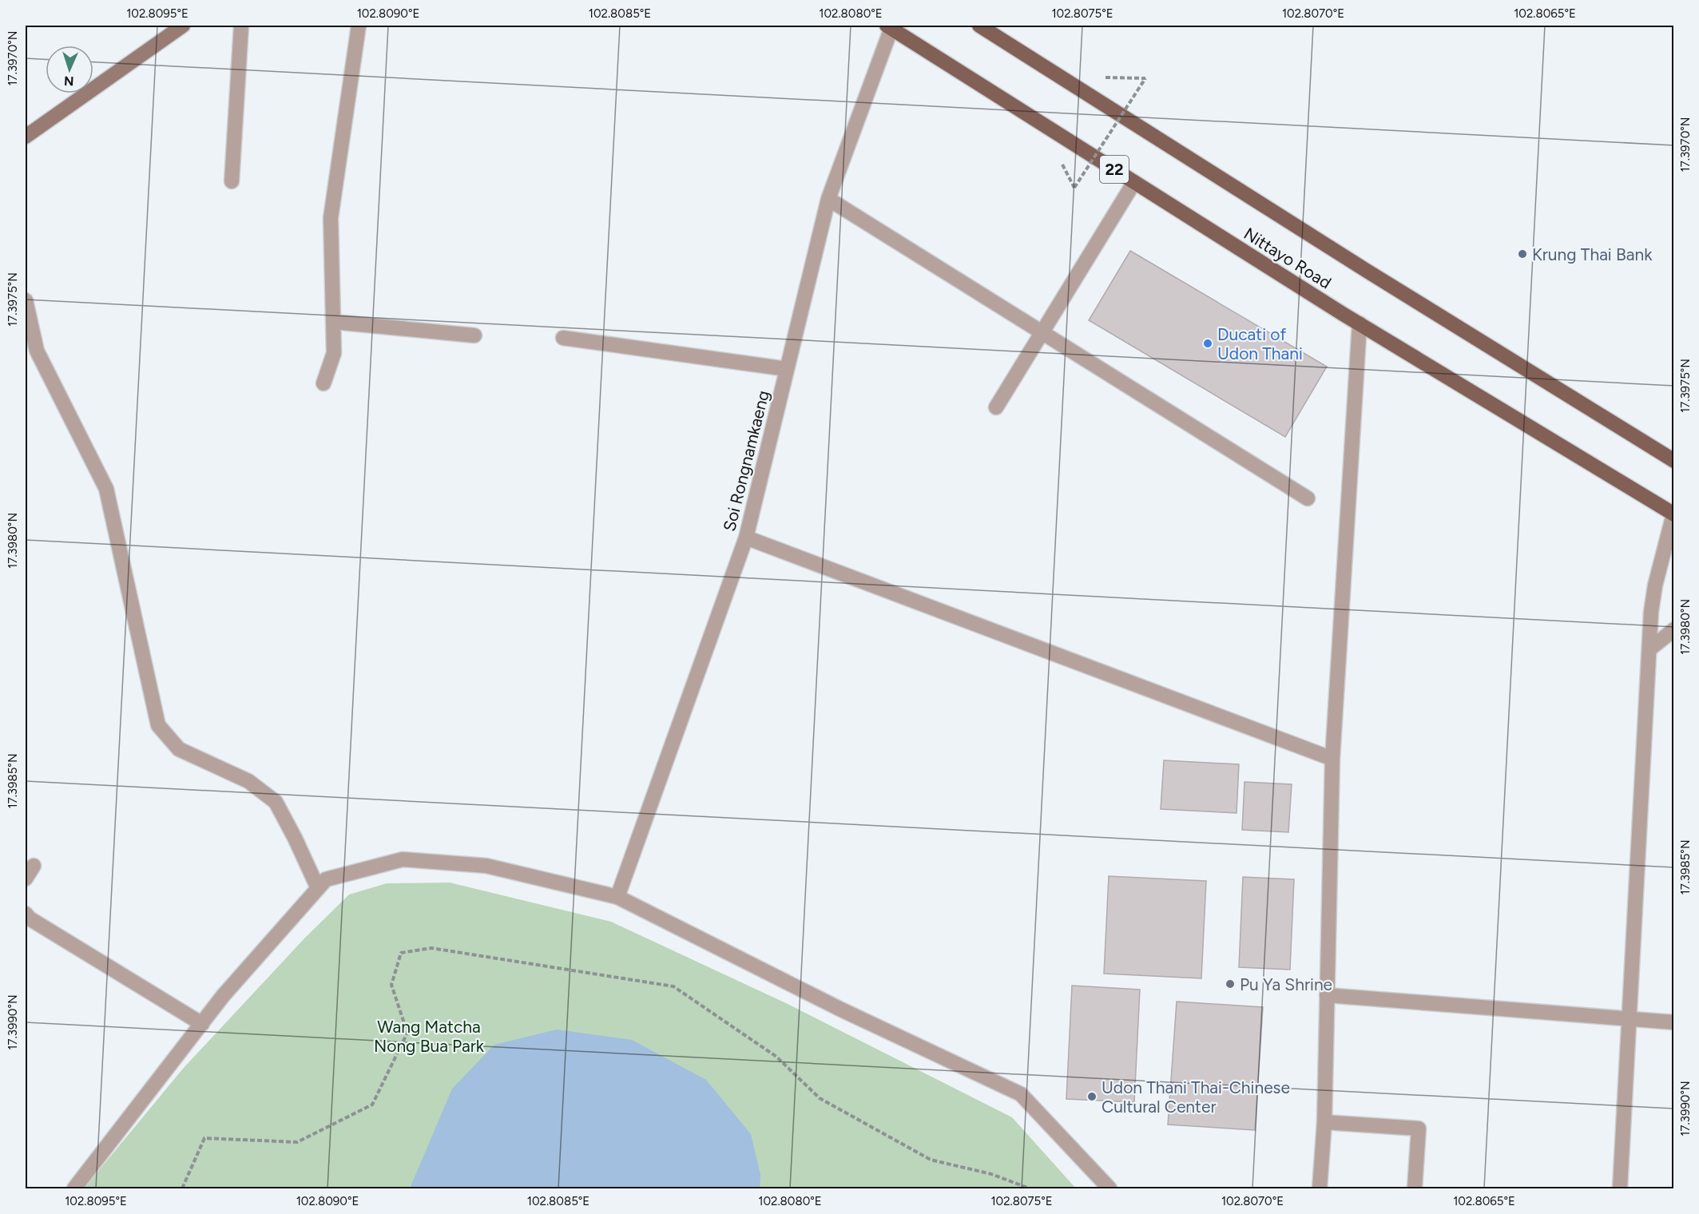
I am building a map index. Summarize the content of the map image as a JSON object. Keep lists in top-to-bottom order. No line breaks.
{"streets":{"main road":["22","Nittayo Road"],"street":["Soi Rongnamkaeng"]},"crossings":[["Nittayo Road","Soi Rongnamkaeng"]],"parks":["Wang Matcha Nong Bua Park"],"places":["Krung Thai Bank","Ducati of Udon Thani","Pu Ya Shrine","Udon Thani Thai-Chinese Cultural Center"],"north":"bottom","coordinates":["102.8095°E","102.8090°E","102.8085°E","102.8080°E","102.8075°E","102.8070°E","102.8065°E","17.3970°N","17.3975°N","17.3980°N","17.3985°N","17.3990°N"]}
